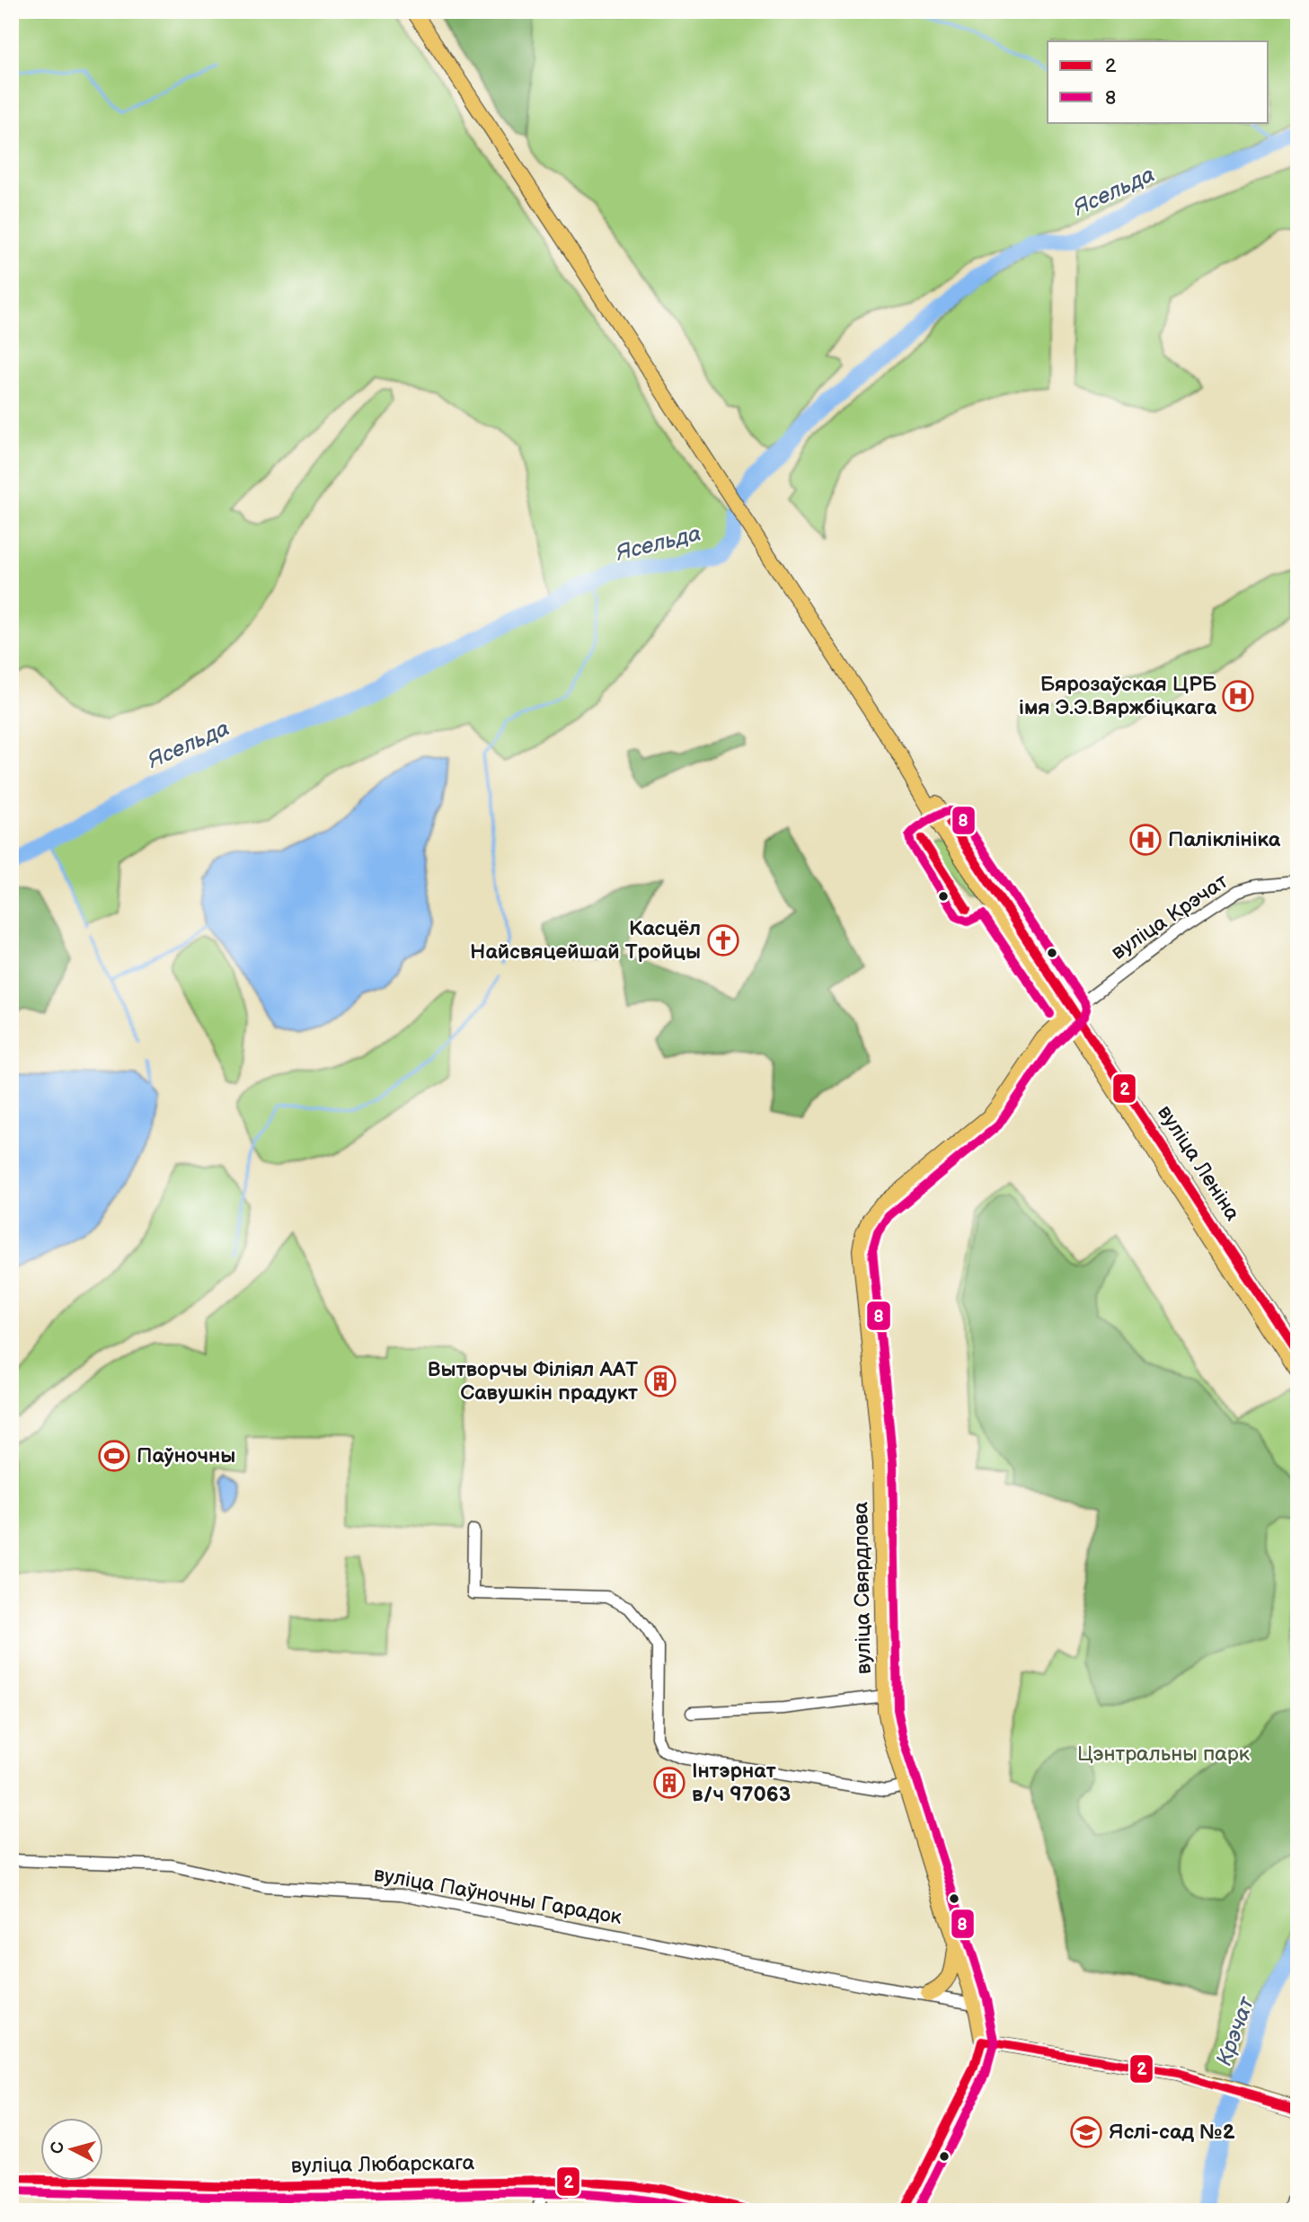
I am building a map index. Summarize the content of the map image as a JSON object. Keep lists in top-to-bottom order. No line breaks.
{"streets":{"main road":["вуліца Леніна","вуліца Свярдлова"],"street":["вуліца Крэчат","вуліца Паўночны Гарадок","вуліца Любарскага"]},"crossings":[["вуліца Крэчат","вуліца Леніна"],["вуліца Крэчат","вуліца Свярдлова"],["вуліца Леніна","вуліца Свярдлова"],["вуліца Свярдлова","вуліца Паўночны Гарадок"]],"water":["Ясельда","Крэчат"],"parks":["Цэнтральны парк"],"places":{"hospital":["Бярозаўская ЦРБ імя Э.Э.Вяржбіцкага","Паліклініка"],"church":["Касцёл Найсвяцейшай Тройцы"],"building":["Вытворчы Філіял ААТ Савушкін прадукт","Інтэрнат в/ч 97063"],"sports":["Паўночны"],"school or university":["Яслі-сад №2"]},"lines":["transit line 8","transit line 2"],"legend":["2","8"],"north":"left"}
